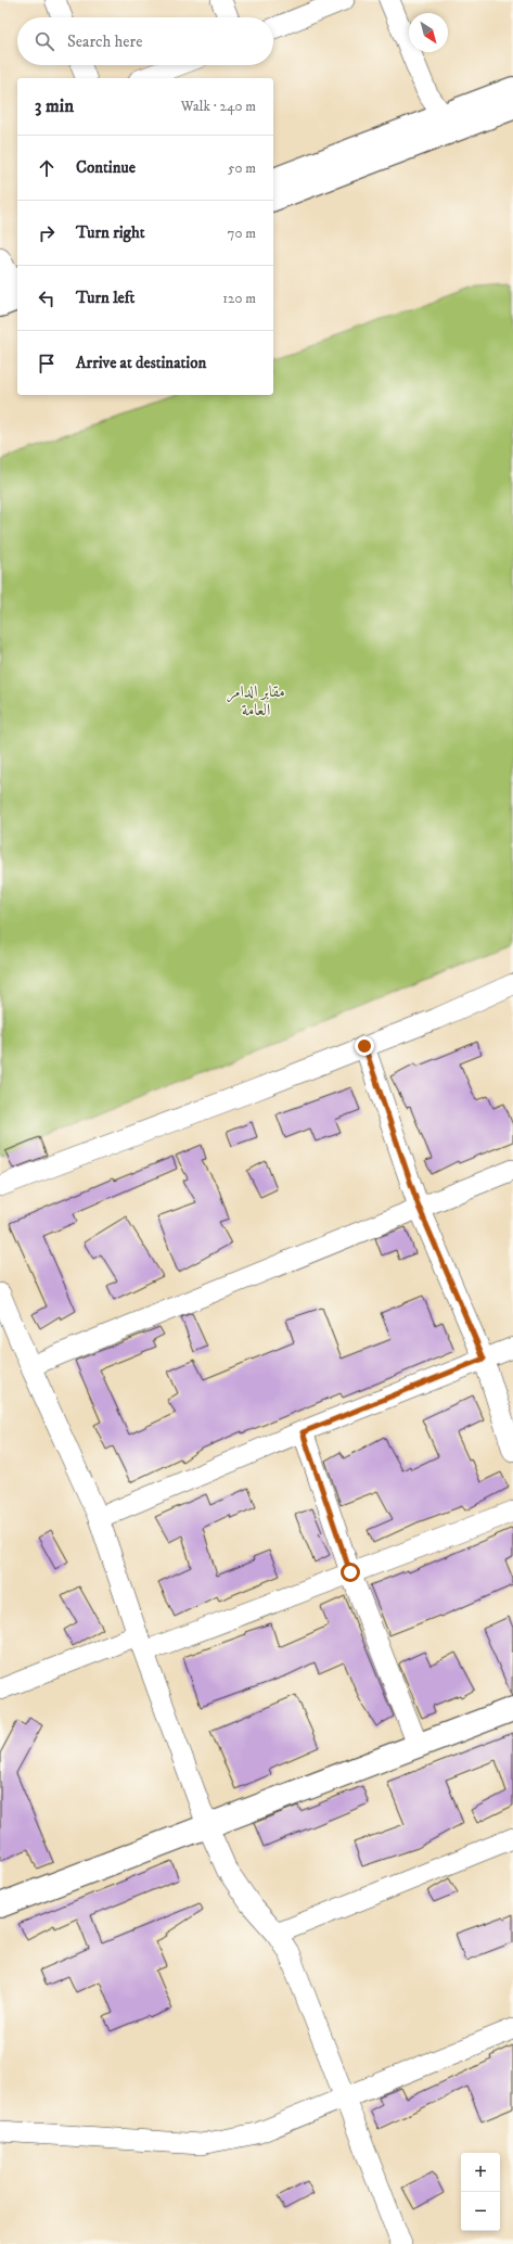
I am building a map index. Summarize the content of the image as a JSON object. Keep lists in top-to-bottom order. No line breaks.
{"parks":["مقابر الدامر العامة"],"north":"bottom right","page":{"search":"Search here","heading":["3 min","Walk · 240 m"],"list":[["Continue","50 m"],["Turn right","70 m"],["Turn left","120 m"],"Arrive at destination"],"map_buttons":["+","−"]}}
